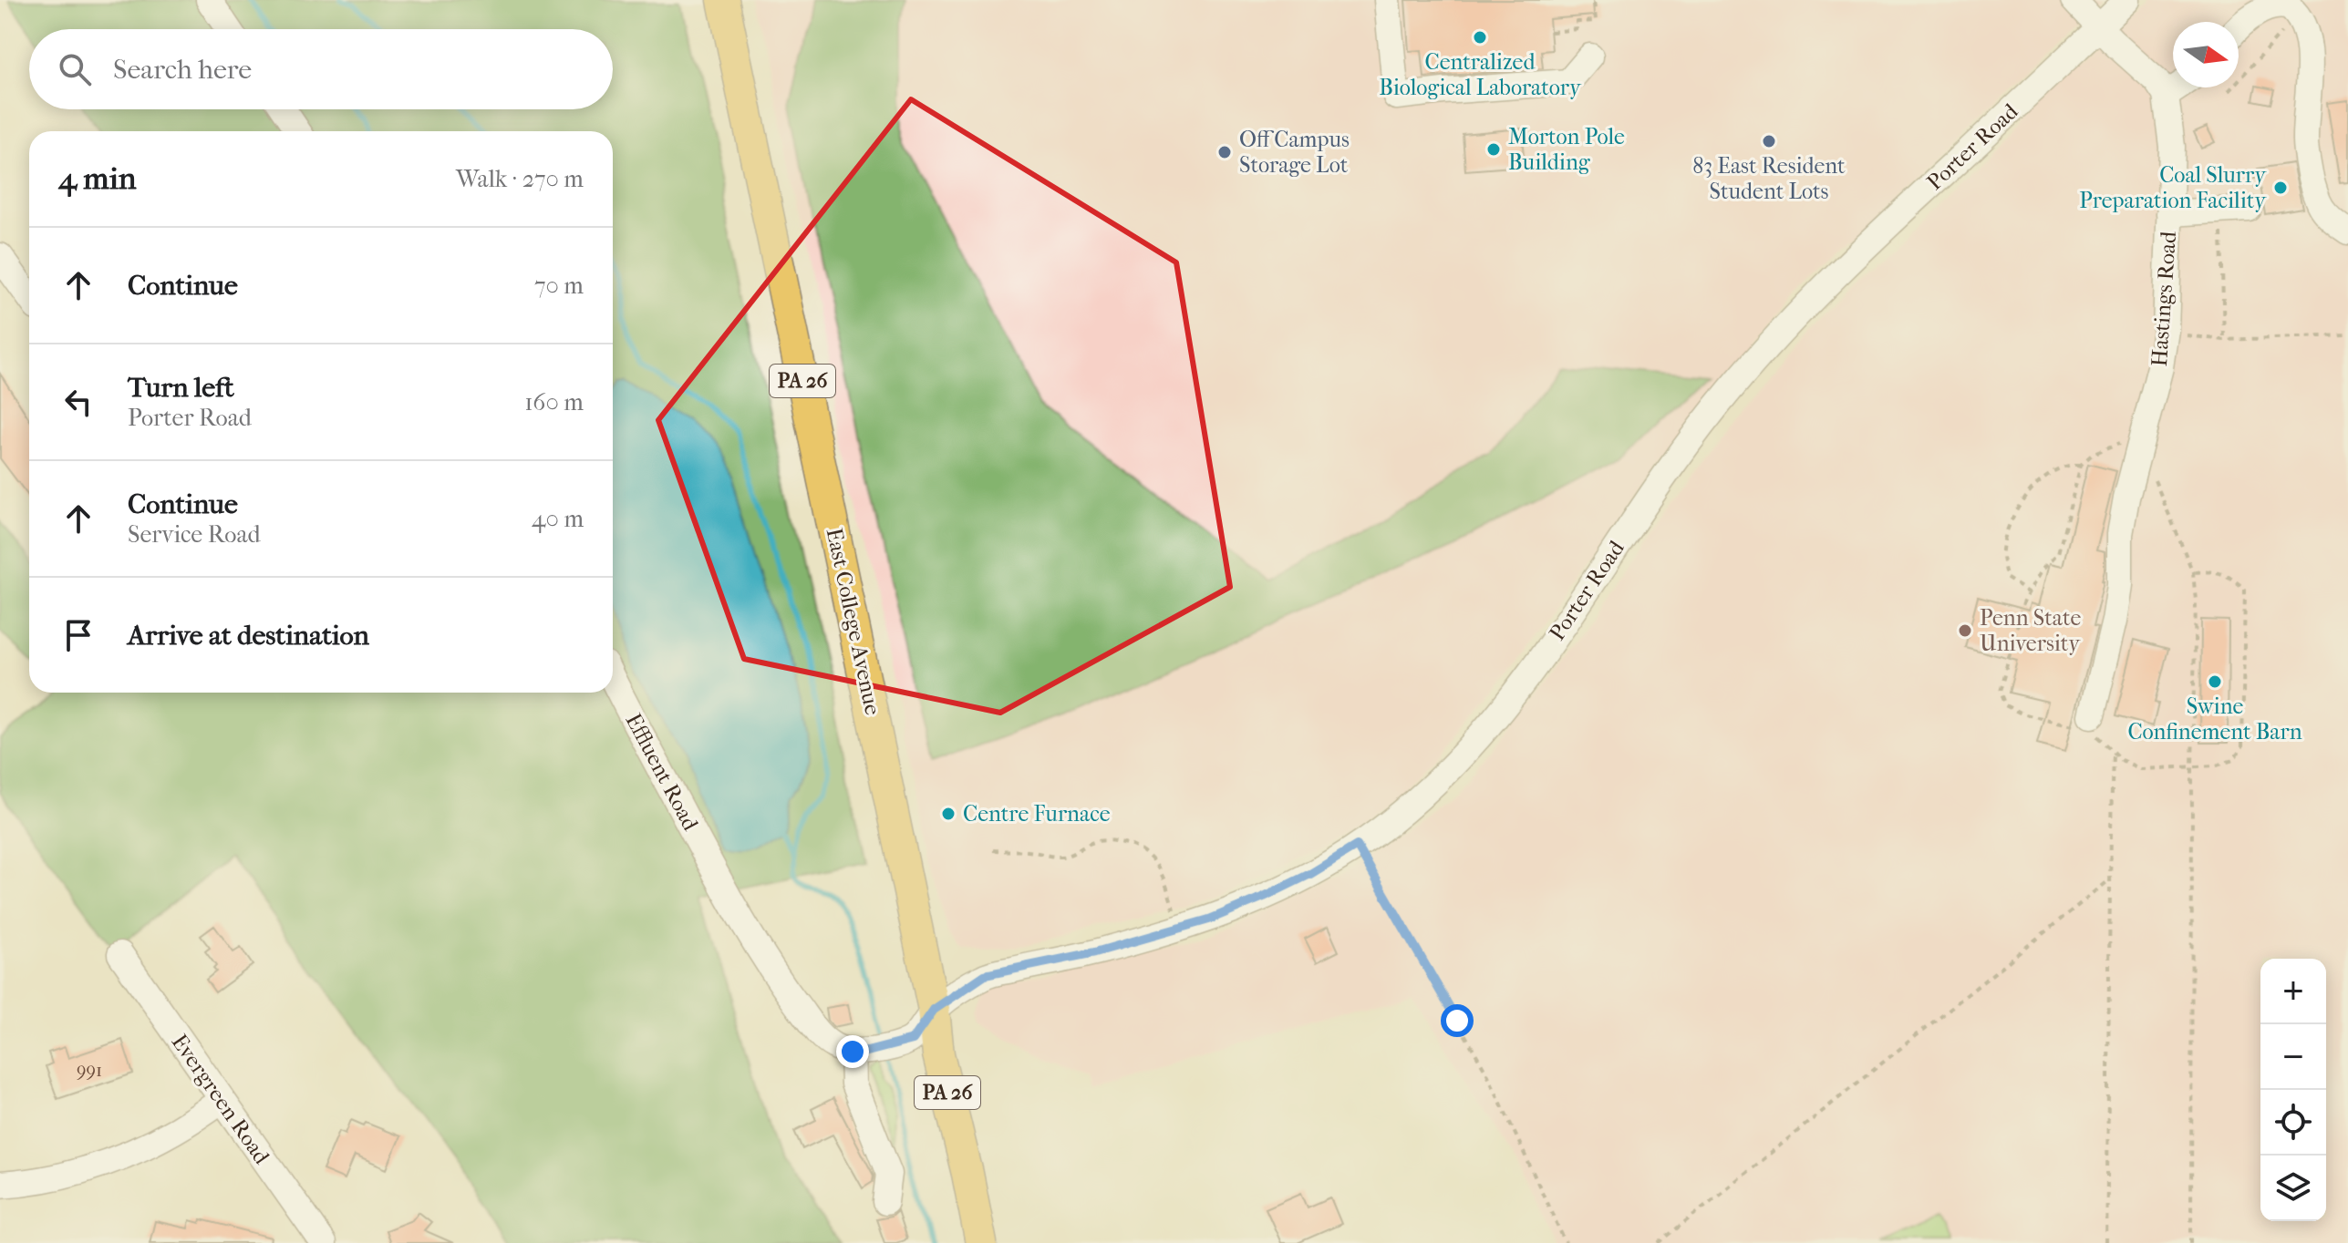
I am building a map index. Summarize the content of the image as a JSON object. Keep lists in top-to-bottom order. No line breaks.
{"streets":{"main road":["PA 26","East College Avenue"],"street":["Porter Road","Hastings Road","Effluent Road","Evergreen Road"]},"crossings":[["Porter Road","East College Avenue"]],"places":["Centralized Biological Laboratory","83 East Resident Student Lots","Morton Pole Building","Off Campus Storage Lot","Coal Slurry Preparation Facility","Penn State University","Swine Confinement Barn","Centre Furnace"],"house_numbers":["991"],"north":"right","page":{"search":"Search here","heading":["4 min","Walk · 270 m"],"list":[["Continue","70 m"],["Turn left","Porter Road","160 m"],["Continue","Service Road","40 m"],"Arrive at destination"],"map_buttons":["+","−"]}}
